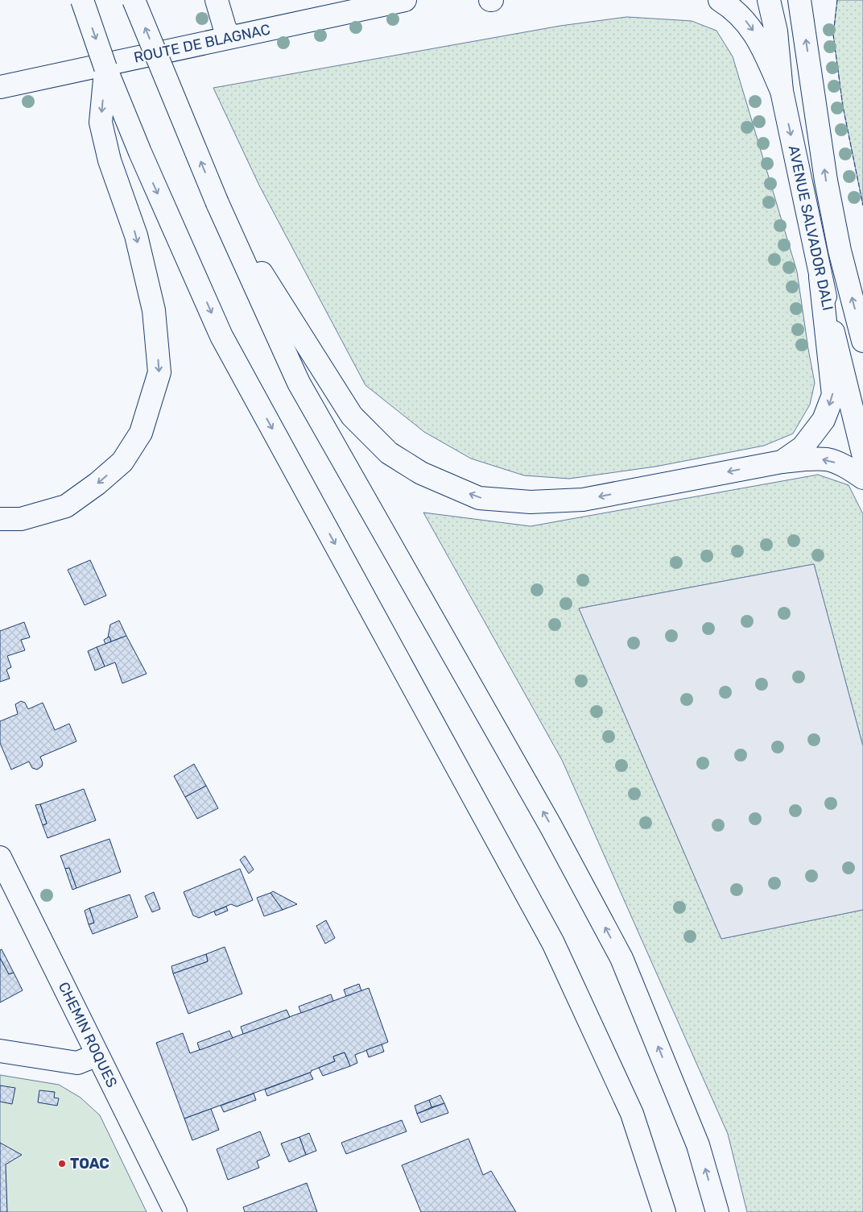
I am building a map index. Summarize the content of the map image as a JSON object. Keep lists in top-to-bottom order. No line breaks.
{"streets":{"main road":["ROUTE DE BLAGNAC","AVENUE SALVADOR DALI","CHEMIN ROQUES"]},"places":["TOAC"]}
